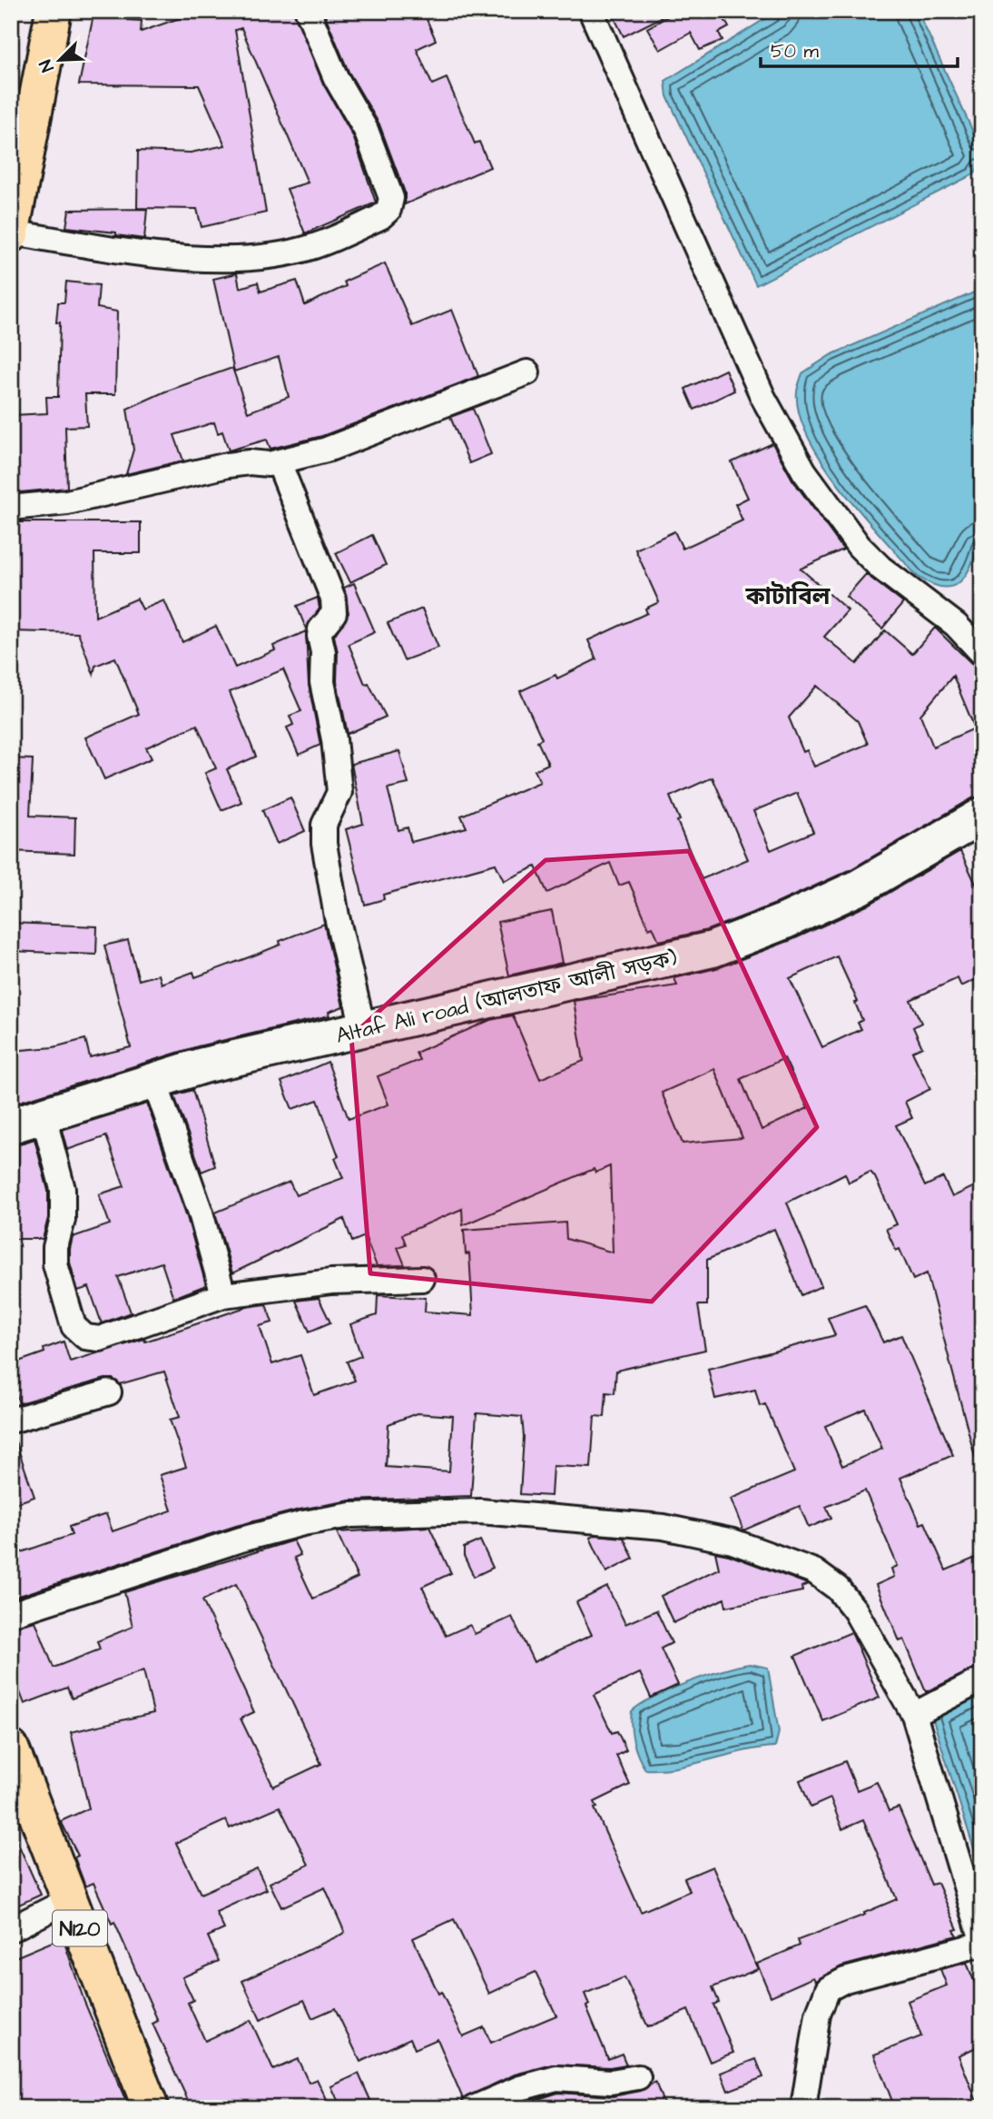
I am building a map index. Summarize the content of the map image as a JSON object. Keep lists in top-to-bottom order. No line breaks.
{"streets":{"highway":["N120"],"main road":["Altaf Ali road (আলতাফ আলী সড়ক)"]},"districts":["কাটাবিল"],"scale_bar":"50 m","north":"bottom left"}
